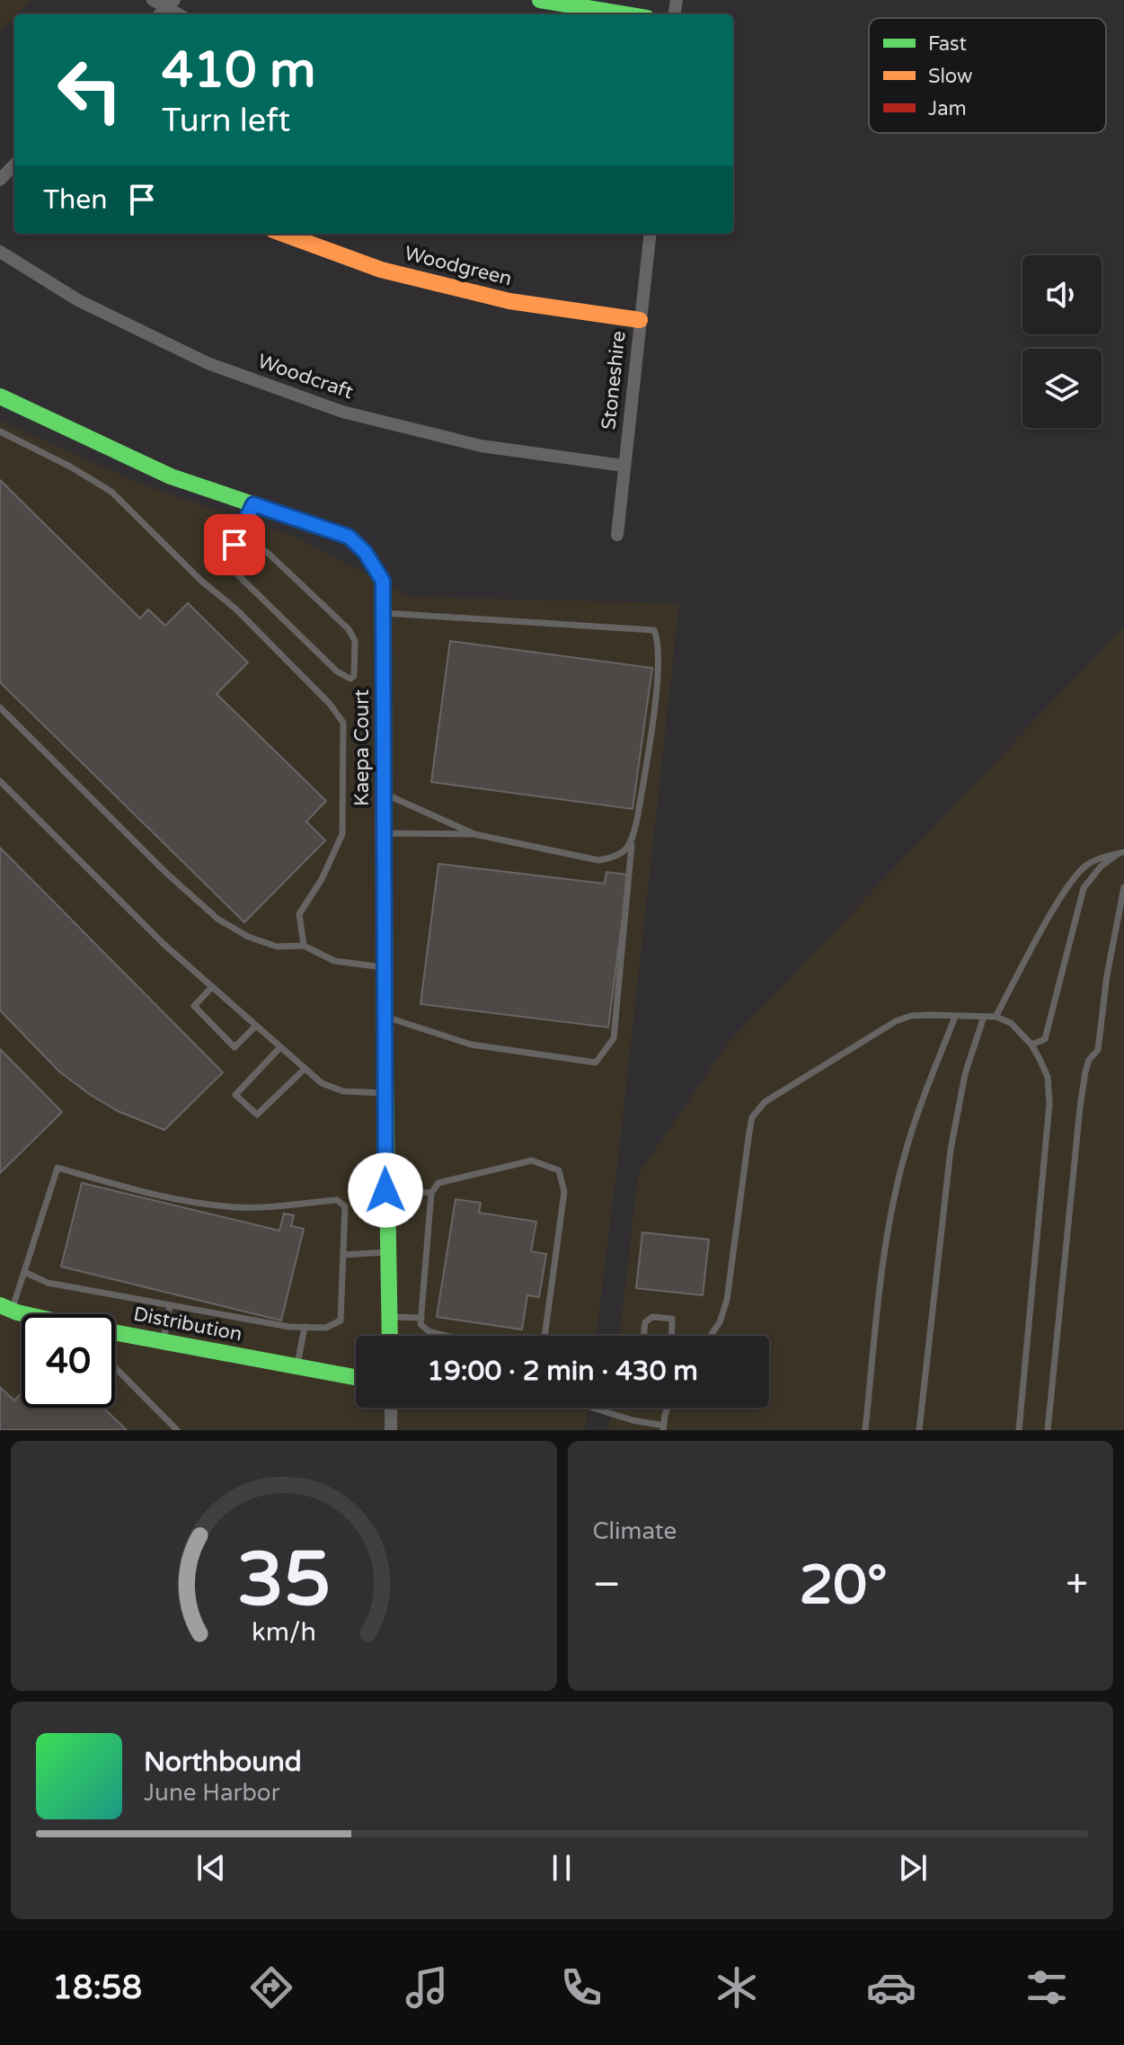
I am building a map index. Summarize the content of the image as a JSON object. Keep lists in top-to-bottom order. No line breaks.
{"streets":{"street":["Woodgreen","Woodcraft","Stoneshire","Kaepa Court","Distribution"]},"crossings":[["Woodgreen","Stoneshire"],["Woodcraft","Stoneshire"]],"legend":["Fast","Slow","Jam"],"page":{"turn":["410 m","Turn left"],"then":"Then","limit":"40","trip":"19:00 · 2 min · 430 m","tile":"Climate","heat":["−","20°","+"],"song":["Northbound","June Harbor"],"tabs":"18:58","gauge":["35","km/h"]}}
